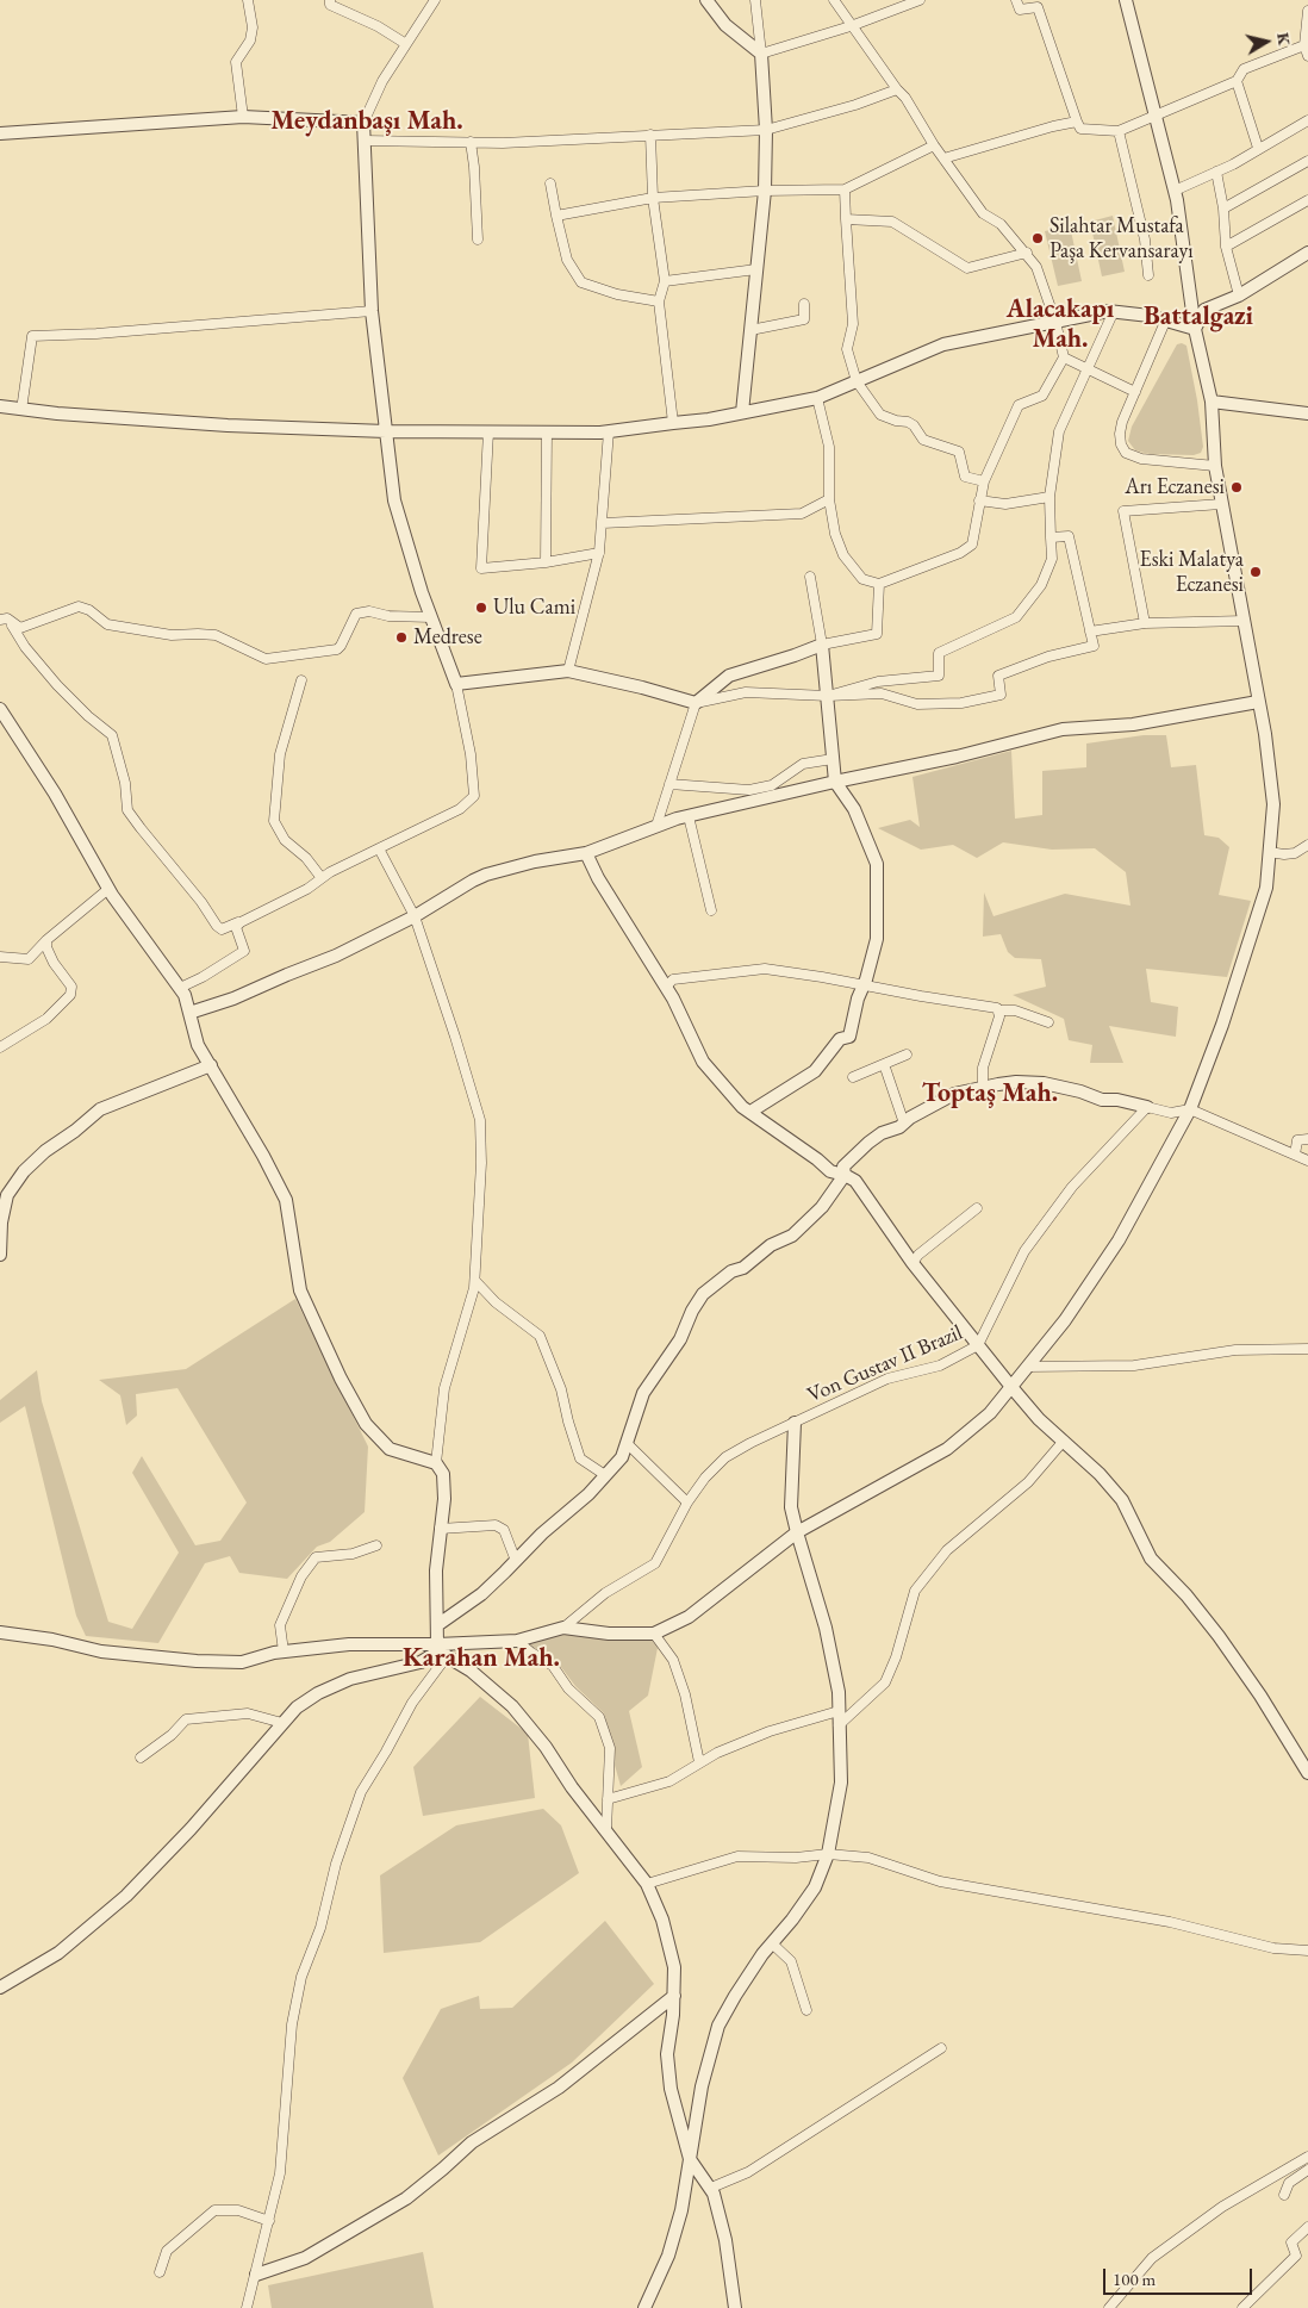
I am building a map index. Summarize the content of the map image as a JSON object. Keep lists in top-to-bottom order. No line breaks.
{"streets":{"street":["Von Gustav II Brazil"]},"districts":["Meydanbaşı Mah.","Alacakapı Mah.","Battalgazi","Toptaş Mah.","Karahan Mah."],"places":["Silahtar Mustafa Paşa Kervansarayı","Arı Eczanesi","Eski Malatya Eczanesi","Ulu Cami","Medrese"],"scale_bar":"100 m","north":"right"}
